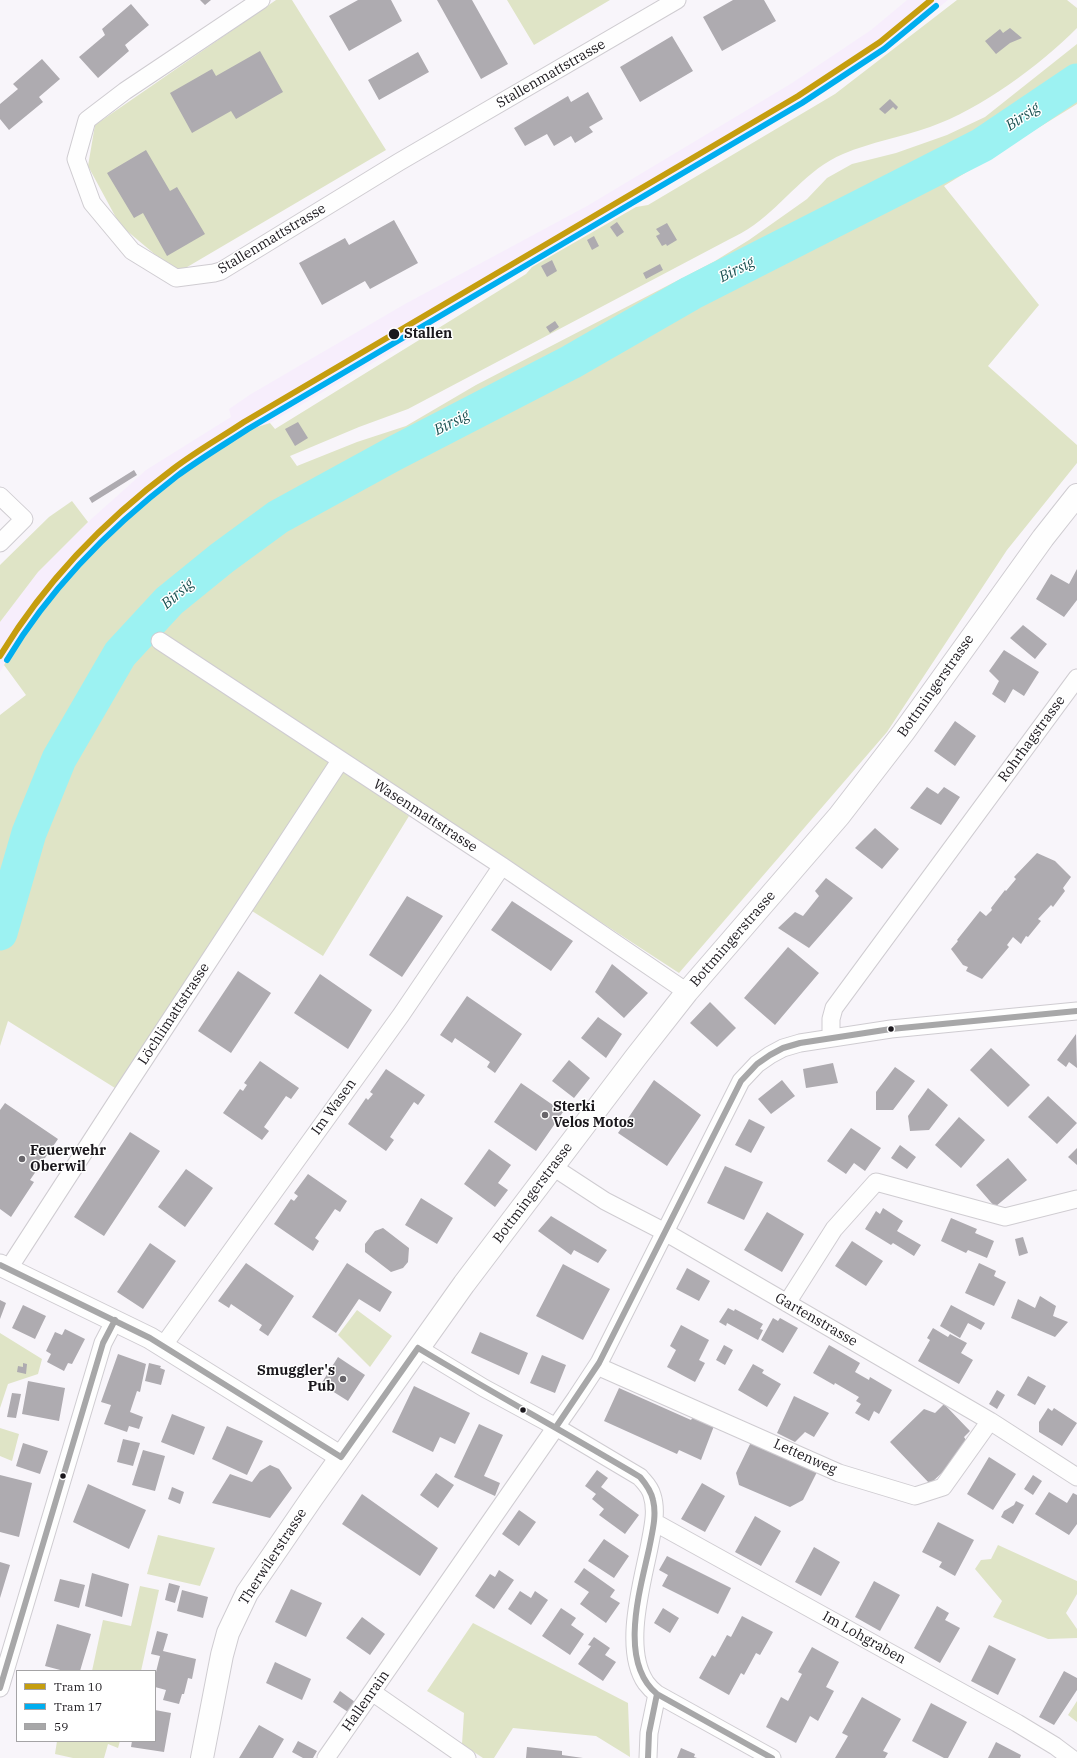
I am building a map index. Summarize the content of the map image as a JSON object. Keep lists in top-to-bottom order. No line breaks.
{"streets":{"main road":["Bottmingerstrasse","Therwilerstrasse"],"street":["Stallenmattstrasse","Rohrhagstrasse","Wasenmattstrasse","Löchlimattstrasse","Im Wasen","Gartenstrasse","Lettenweg","Im Lohgraben","Hallenrain"]},"crossings":[["Bottmingerstrasse","Wasenmattstrasse"],["Bottmingerstrasse","Gartenstrasse"],["Bottmingerstrasse","Therwilerstrasse"],["Rohrhagstrasse","Hallenrain"],["Wasenmattstrasse","Löchlimattstrasse"],["Wasenmattstrasse","Im Wasen"],["Gartenstrasse","Lettenweg"],["Gartenstrasse","Hallenrain"],["Lettenweg","Hallenrain"]],"water":["Birsig"],"places":["Stallen","Sterki Velos Motos","Feuerwehr Oberwil","Smuggler's Pub"],"lines":["tram line 10","tram line 17","transit line 59"],"legend":["Tram 10","Tram 17","59"]}
